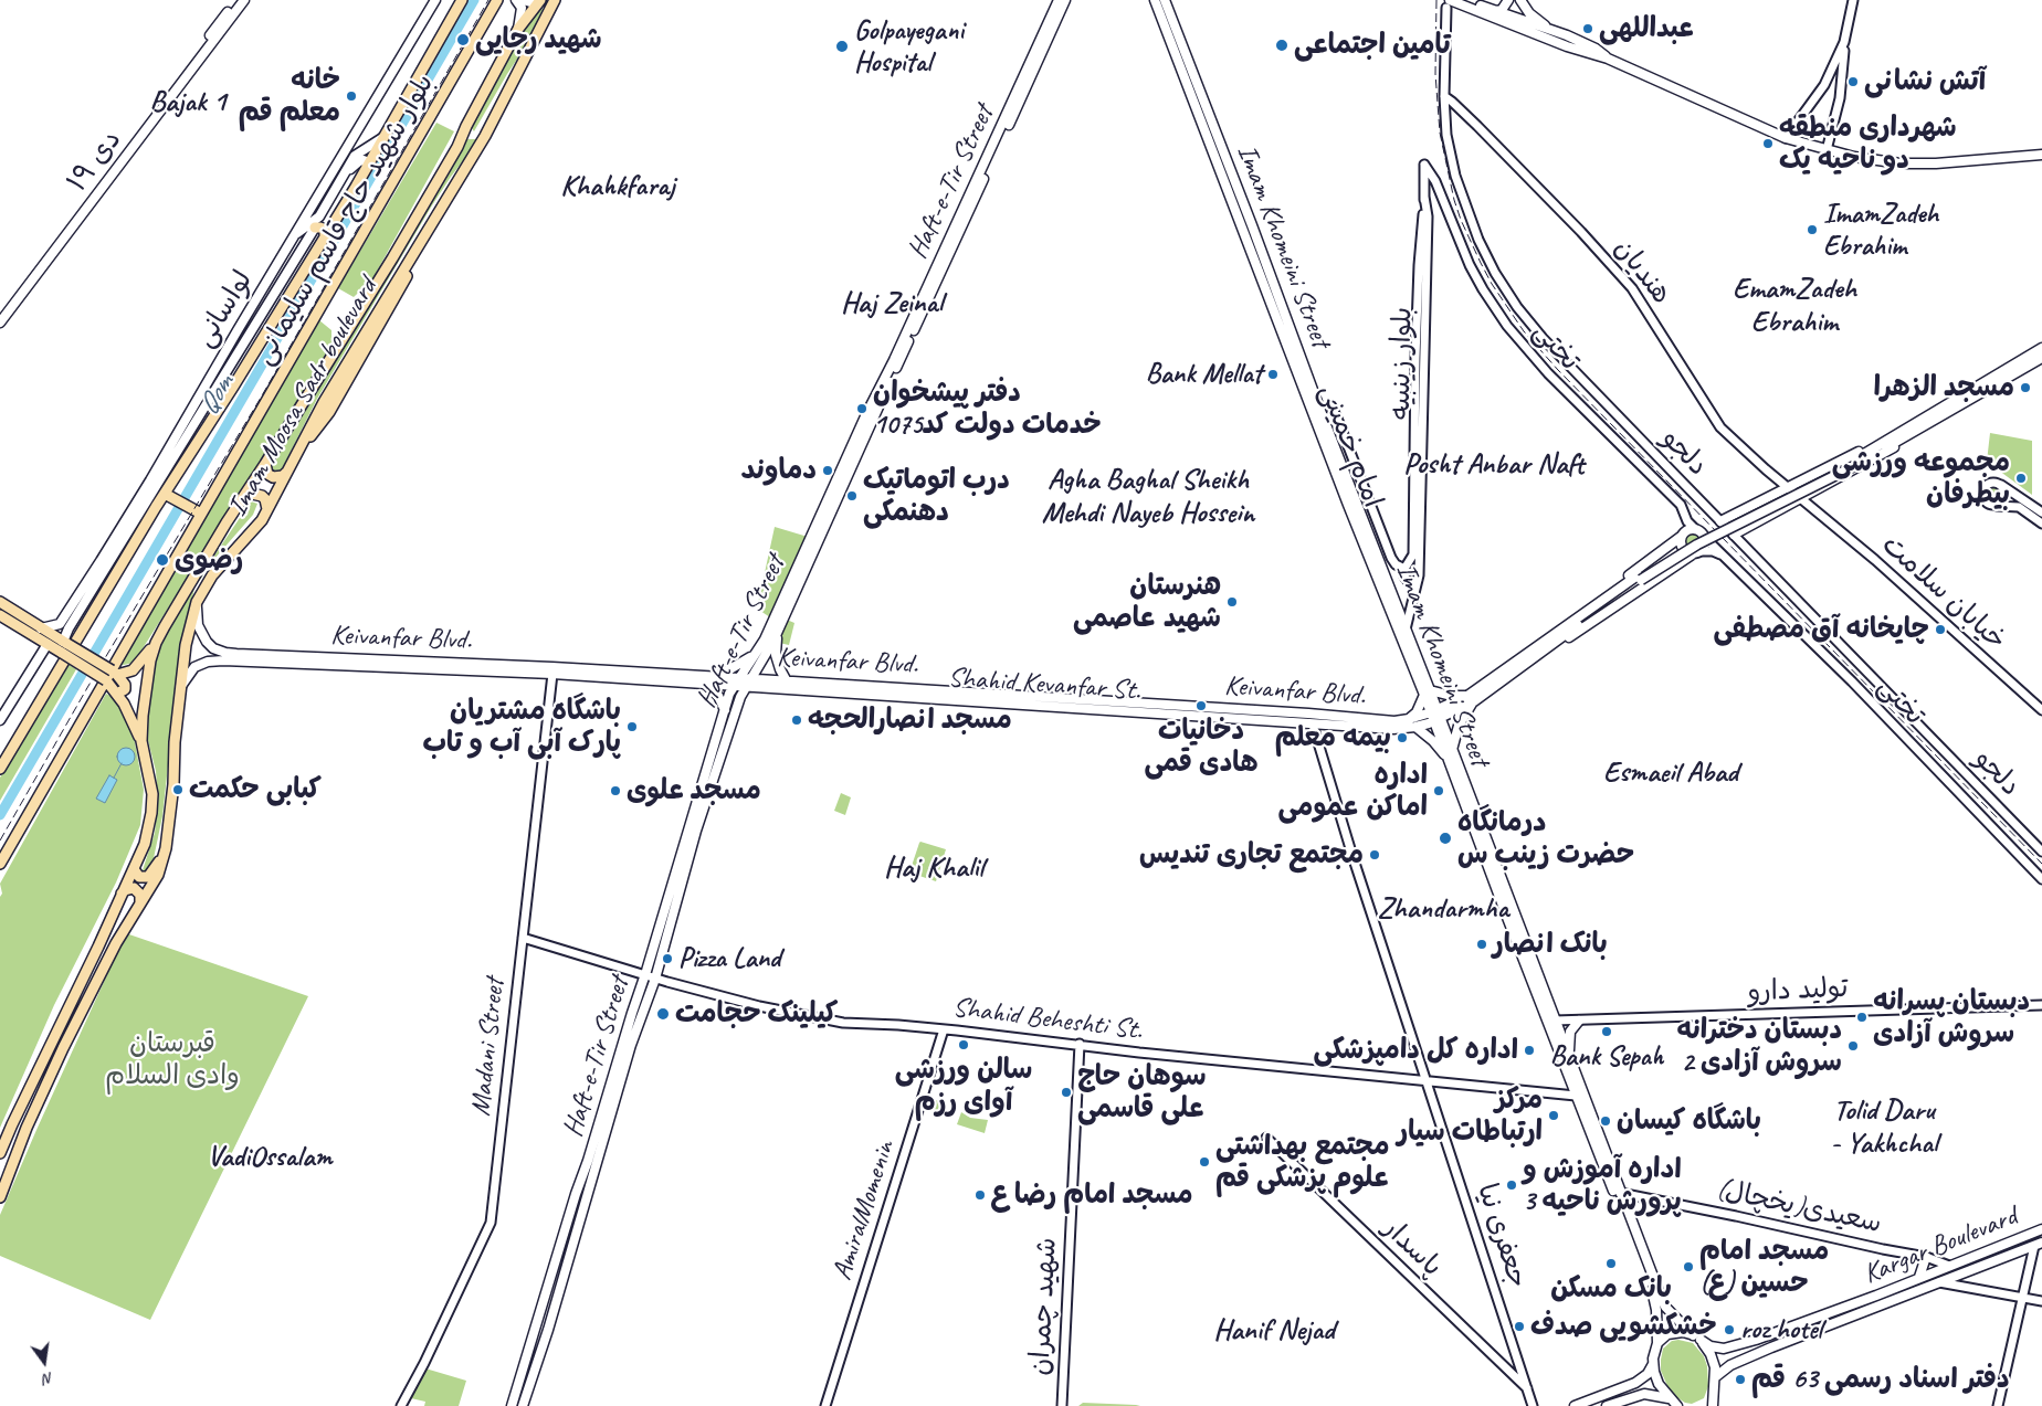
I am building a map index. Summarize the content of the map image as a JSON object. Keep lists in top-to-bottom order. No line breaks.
{"streets":{"main road":["۱۹ دی","Haft-e-Tir Street","بلوار شهید حاج قاسم سلیمانی","Imam Khomeini Street","لواسانی","Imam Moosa Sadr boulevard","امام خمینی","Keivanfar Blvd.","Shahid Kevanfar St.","Kargar Boulevard"],"street":["هندیان","تختی","بلوار زینبیه","دلجو","خیابان سلامت","تولید دارو","Shahid Beheshti St.","Madani Street","سعیدی(یخچال)","AmiralMomenin","جعفری نیا","پاسدار","شهید چمران"]},"crossings":[["Haft-e-Tir Street","Keivanfar Blvd."],["Haft-e-Tir Street","Shahid Kevanfar St."],["Haft-e-Tir Street","Shahid Beheshti St."],["Imam Khomeini Street","بلوار زینبیه"],["Imam Khomeini Street","امام خمینی"],["Imam Khomeini Street","Keivanfar Blvd."],["Imam Khomeini Street","Shahid Kevanfar St."],["Imam Khomeini Street","تولید دارو"],["Imam Khomeini Street","Shahid Beheshti St."],["Imam Khomeini Street","سعیدی(یخچال)"],["Imam Khomeini Street","Kargar Boulevard"],["هندیان","دلجو"],["هندیان","خیابان سلامت"],["تختی","بلوار زینبیه"],["Imam Moosa Sadr boulevard","Keivanfar Blvd."],["Keivanfar Blvd.","Shahid Kevanfar St."],["Keivanfar Blvd.","Madani Street"],["Shahid Kevanfar St.","Madani Street"],["Shahid Kevanfar St.","جعفری نیا"],["Shahid Beheshti St.","Madani Street"],["Shahid Beheshti St.","AmiralMomenin"],["Shahid Beheshti St.","جعفری نیا"],["Shahid Beheshti St.","شهید چمران"],["سعیدی(یخچال)","Kargar Boulevard"],["جعفری نیا","پاسدار"]],"districts":["Bajak 1","Khahkfaraj","EmamZadeh Ebrahim","Haj Zeinal","Posht Anbar Naft","Agha Baghal Sheikh Mehdi Nayeb Hossein","Esmaeil Abad","Haj Khalil","Zhandarmha","Tolid Daru - Yakhchal","VadiOssalam","Hanif Nejad"],"water":["Qom"],"parks":["قبرستان وادی السلام"],"places":["عبداللهی","شهید رجایی","تامین اجتماعی","Golpayegani Hospital","آتش نشانی","خانه معلم قم","شهرداری منطقه دو ناحیه یک","ImamZadeh Ebrahim","Bank Mellat","مسجد الزهرا","دفتر پیشخوان خدمات دولت کد1075","دماوند","مجموعه ورزشی بیطرفان","درب اتوماتیک دهنمکی","رضوی","هنرستان شهید عاصمی","چایخانه آق مصطفی","دخانیات هادی قمی","مسجد انصارالحجه","باشگاه مشتریان پارک آبی آب و تاب","بیمه معلم","کبابی حکمت","مسجد علوی","اداره اماکن عمومی","درمانگاه حضرت زینب س","مجتمع تجاری تندیس","بانک انصار","Pizza Land","کیلینک حجامت","دبستان پسرانه سروش آزادی","Bank Sepah","سالن ورزشی آوای رزم","دبستان دخترانه سروش آزادی 2","اداره کل دامپزشکی","سوهان حاج علی قاسمی","مرکز ارتباطات سیار","باشگاه کیسان","مجتمع بهداشتی علوم پزشکی قم","اداره آموزش و پرورش ناحیه 3","مسجد امام رضا ع","بانک مسکن","مسجد امام حسین (ع)","خشکشویی صدف","roz hotel","دفتر اسناد رسمی 63 قم"],"north":"bottom"}
